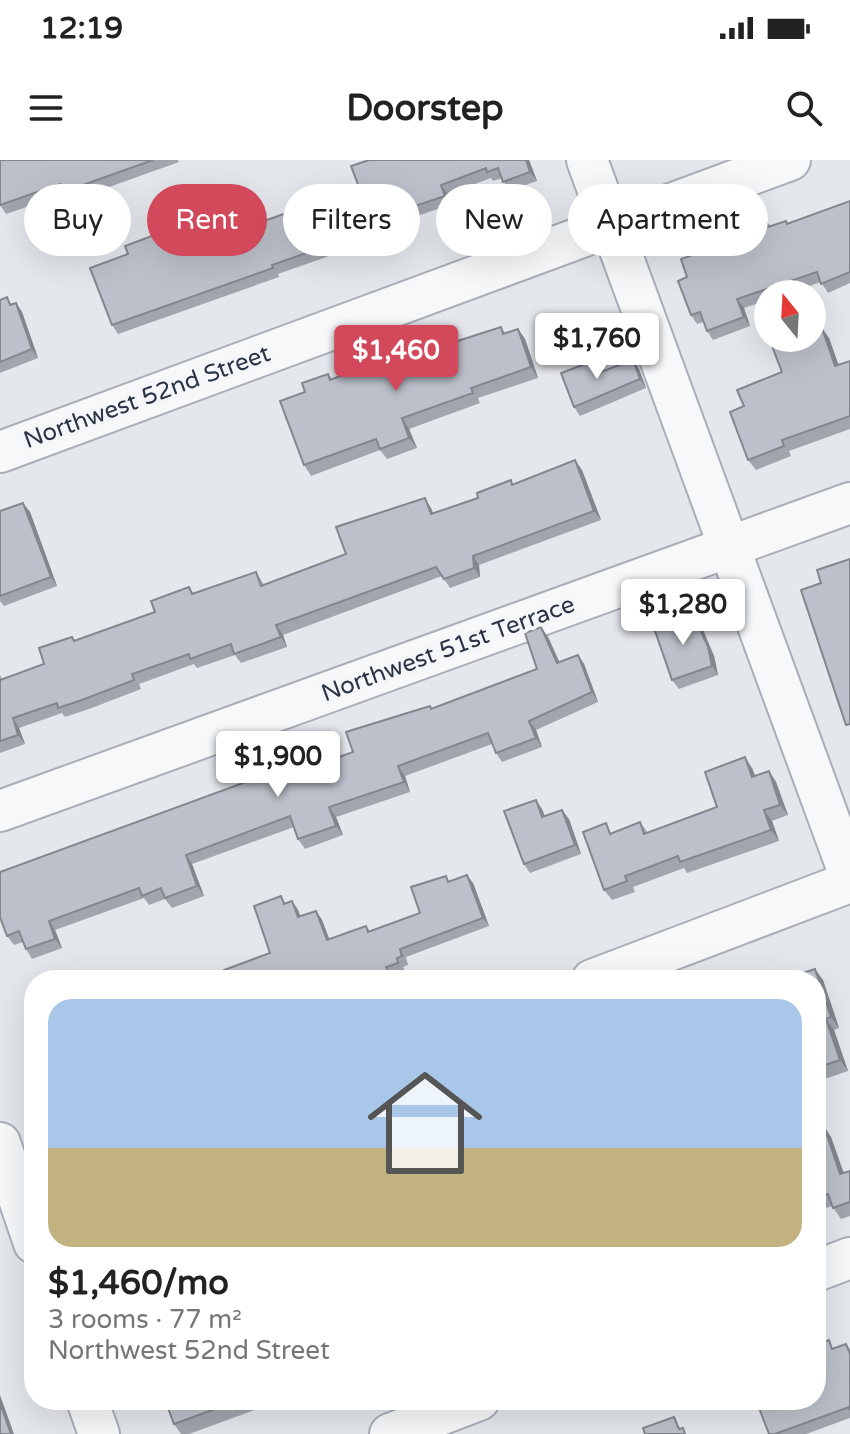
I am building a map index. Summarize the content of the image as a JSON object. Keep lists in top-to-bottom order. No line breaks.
{"streets":{"street":["Northwest 52nd Street","Northwest 51st Terrace"]},"north":"top","page":{"status":"12:19","header":"Doorstep","chip":["Buy","Rent","Filters","New","Apartment"],"price":["$1,760","$1,460","$1,280","$1,900"],"list":[{"name":"$1,460/mo","note":"3 rooms · 77 m² · Northwest 52nd Street"}]}}
